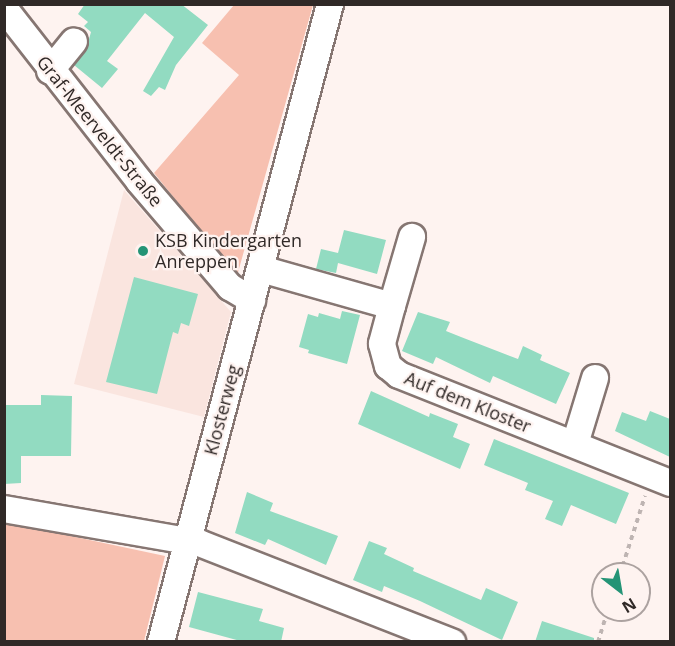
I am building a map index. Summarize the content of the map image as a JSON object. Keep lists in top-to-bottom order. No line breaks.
{"streets":{"street":["Graf-Meerveldt-Straße","Auf dem Kloster","Klosterweg"]},"crossings":[["Graf-Meerveldt-Straße","Klosterweg"]],"places":["KSB Kindergarten Anreppen"],"north":"bottom right"}
